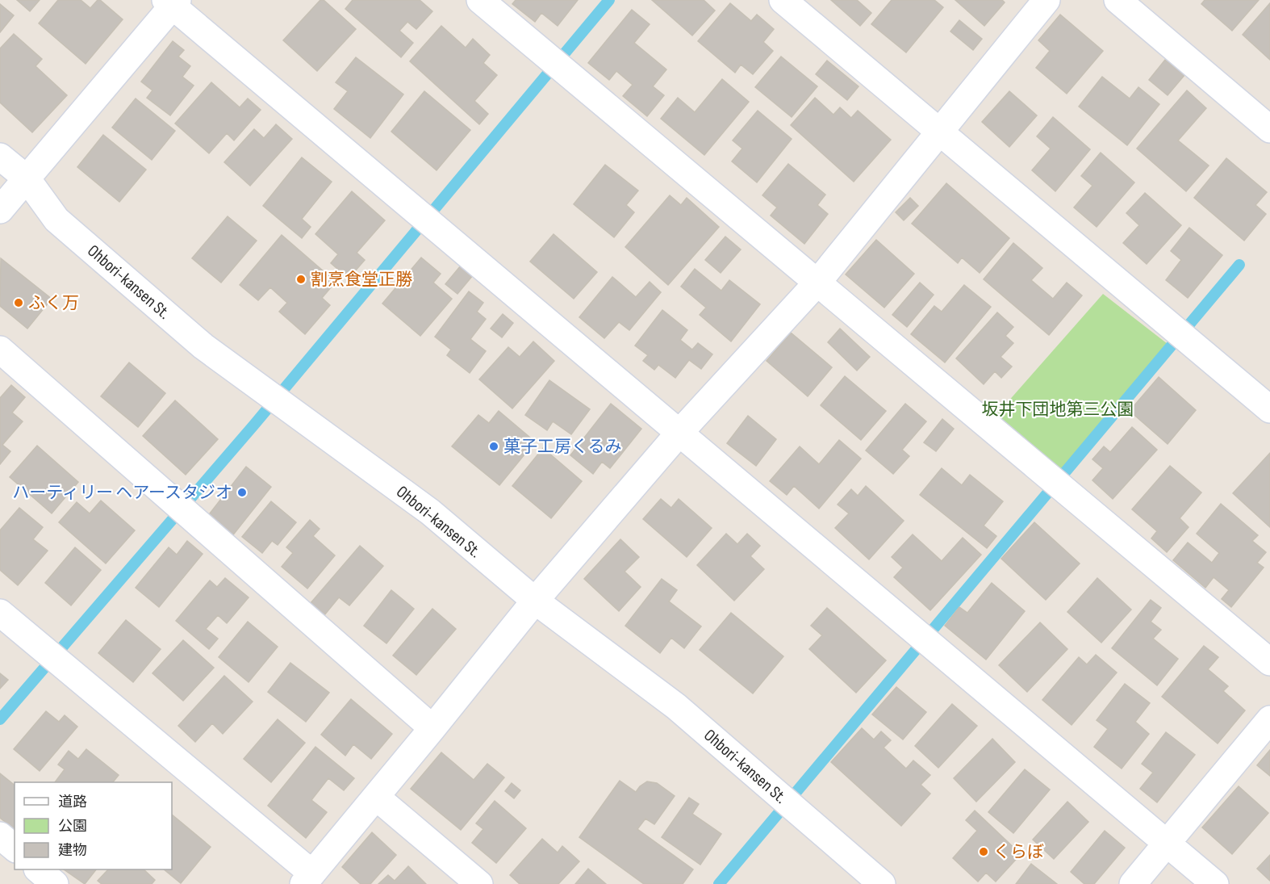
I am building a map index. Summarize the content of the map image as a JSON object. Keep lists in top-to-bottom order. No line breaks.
{"streets":{"street":["Ohbori-kansen St."]},"parks":["坂井下団地第三公園"],"places":["割烹食堂正勝","ふく万","菓子工房くるみ","ハーティリー ヘアースタジオ","くらぼ"],"legend":["道路","公園","建物"]}
